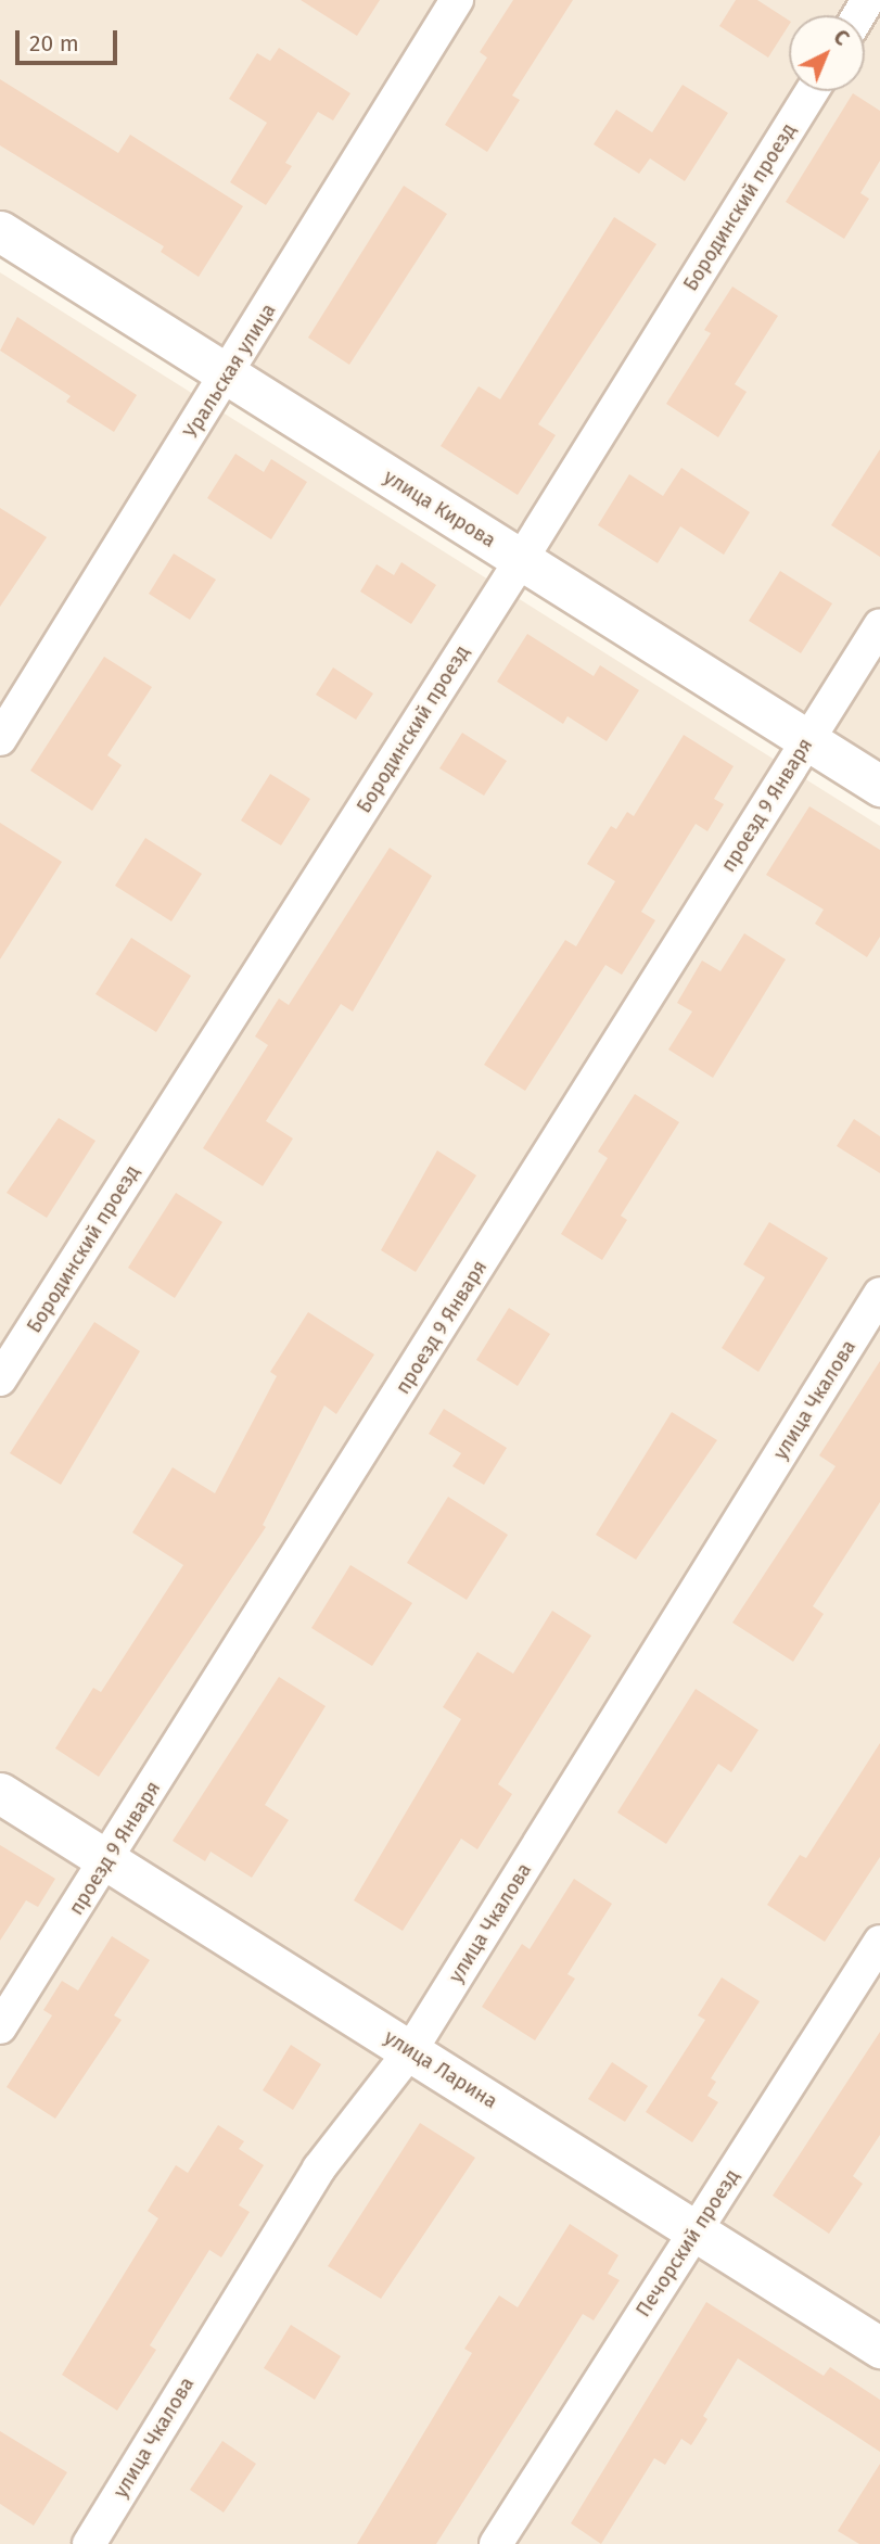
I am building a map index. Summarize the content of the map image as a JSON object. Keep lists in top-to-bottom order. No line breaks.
{"streets":{"street":["Бородинский проезд","Уральская улица","улица Кирова","проезд 9 Января","улица Чкалова","улица Ларина","Печорский проезд"]},"crossings":[["Бородинский проезд","улица Кирова"],["Уральская улица","улица Кирова"],["улица Кирова","проезд 9 Января"],["проезд 9 Января","улица Ларина"],["улица Чкалова","улица Ларина"],["улица Ларина","Печорский проезд"]],"scale_bar":"20 m","north":"top right"}
